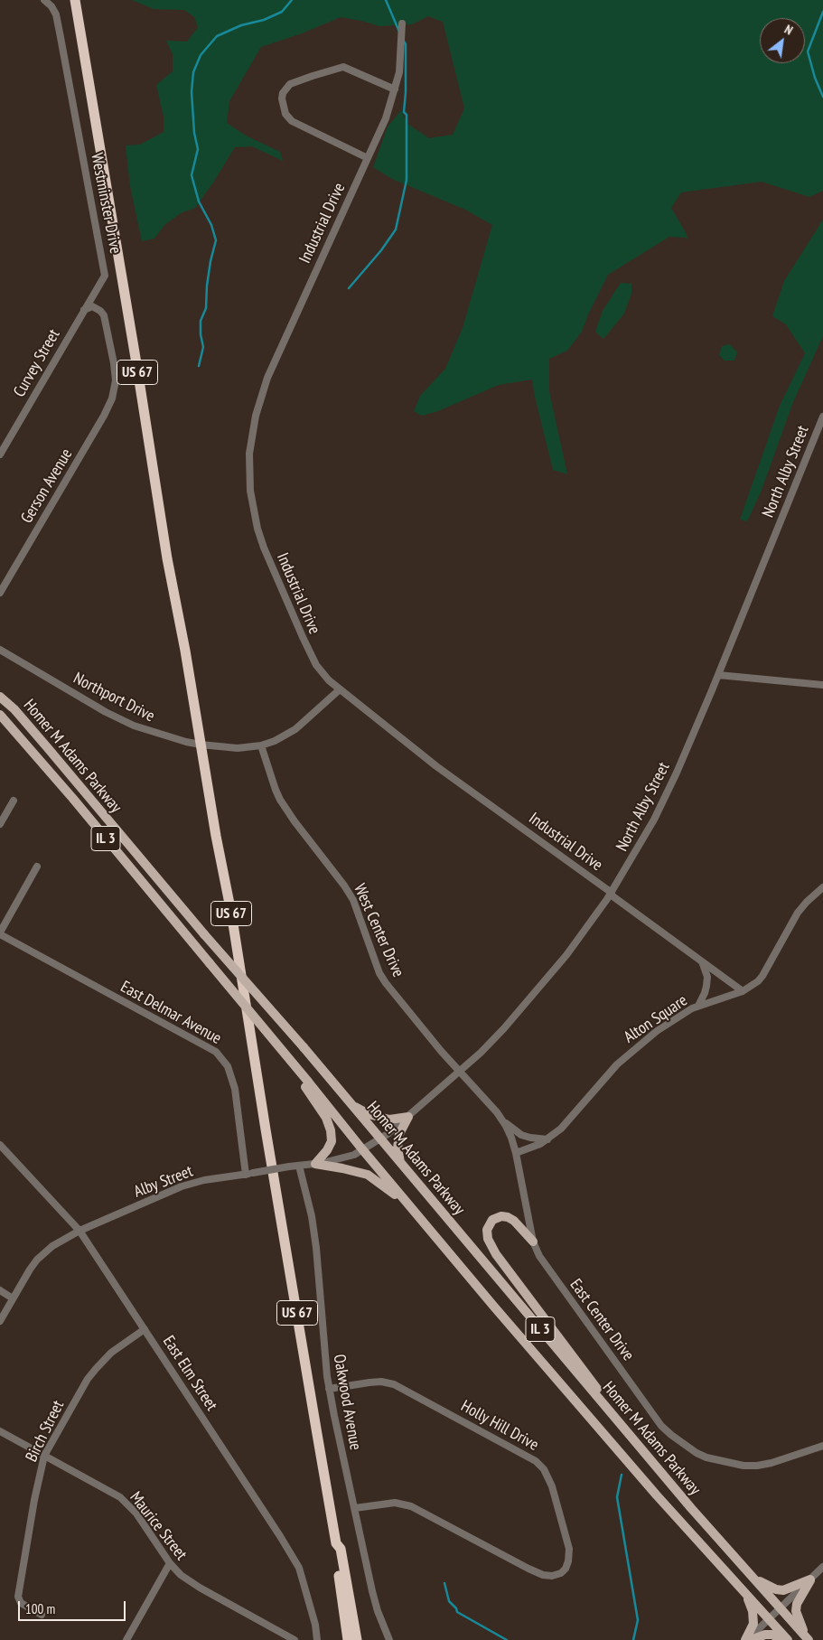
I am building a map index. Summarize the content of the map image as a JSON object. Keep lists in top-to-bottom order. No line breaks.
{"streets":{"highway":["US 67"],"main road":["Homer M Adams Parkway","IL 3"],"street":["Westminster Drive","Industrial Drive","Curvey Street","North Alby Street","Gerson Avenue","Northport Drive","West Center Drive","East Delmar Avenue","Alton Square","Alby Street","East Center Drive","East Elm Street","Oakwood Avenue","Holly Hill Drive","Birch Street","Maurice Street"]},"crossings":[["Westminster Drive","Curvey Street"],["Westminster Drive","Gerson Avenue"],["Industrial Drive","North Alby Street"],["Industrial Drive","Northport Drive"],["Industrial Drive","Alton Square"],["Curvey Street","Gerson Avenue"],["US 67","Northport Drive"],["North Alby Street","Homer M Adams Parkway"],["North Alby Street","West Center Drive"],["North Alby Street","Alby Street"],["North Alby Street","East Center Drive"],["Northport Drive","West Center Drive"],["Homer M Adams Parkway","Alby Street"],["West Center Drive","East Center Drive"],["East Delmar Avenue","Alby Street"],["Alton Square","East Center Drive"],["Alby Street","East Elm Street"],["Alby Street","Oakwood Avenue"],["East Elm Street","Birch Street"],["Oakwood Avenue","Holly Hill Drive"],["Birch Street","Maurice Street"]],"scale_bar":"100 m","north":"top right"}
